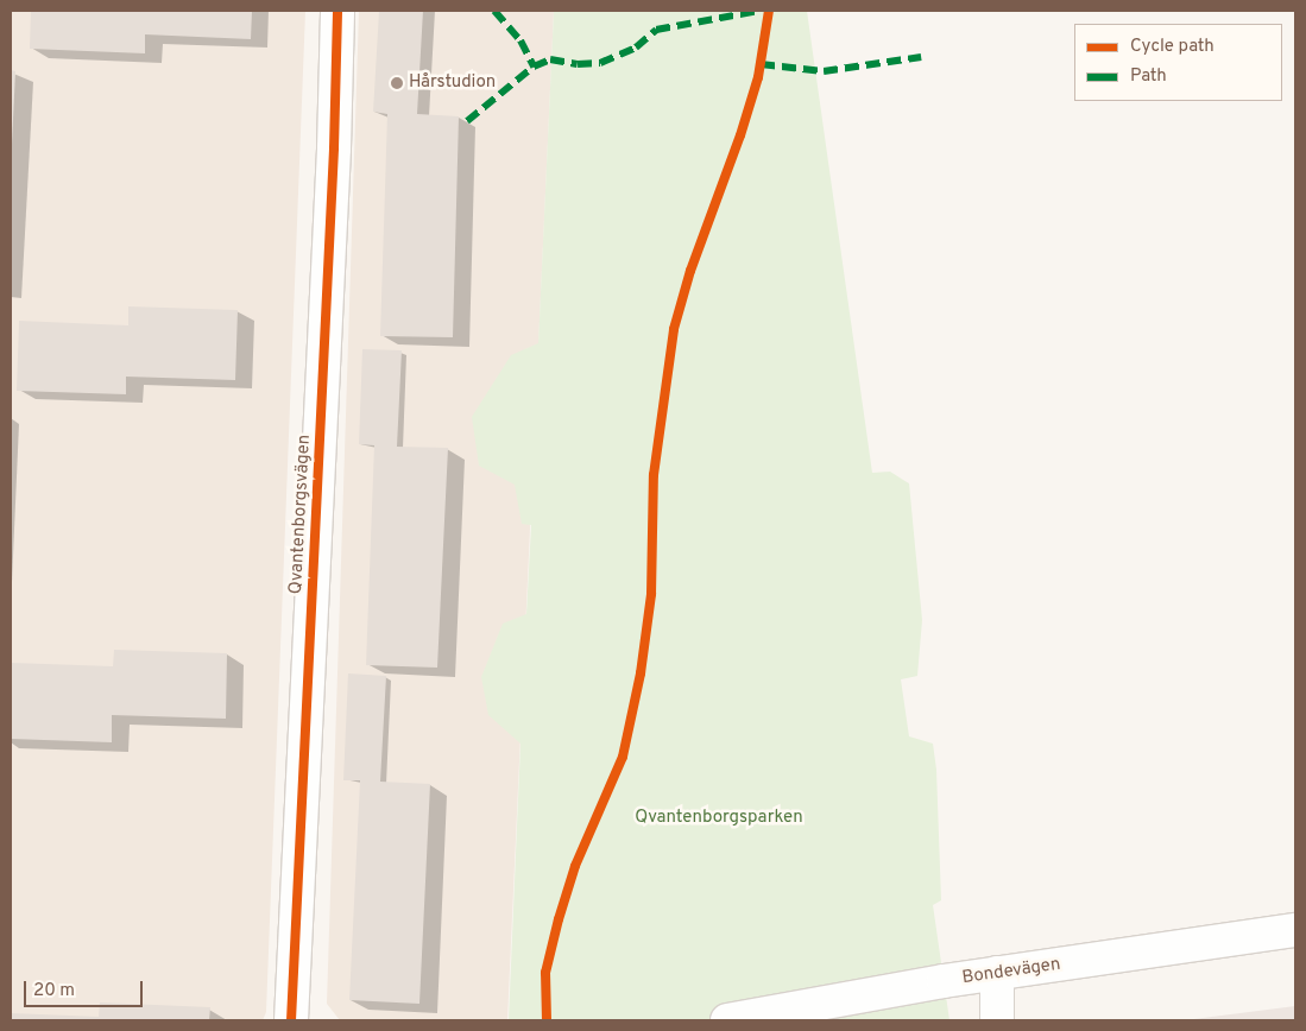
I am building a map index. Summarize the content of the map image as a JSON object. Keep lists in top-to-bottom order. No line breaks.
{"streets":{"street":["Qvantenborgsvägen","Bondevägen"]},"parks":["Qvantenborgsparken"],"places":["Hårstudion"],"legend":["Cycle path","Path"],"scale_bar":"20 m"}
